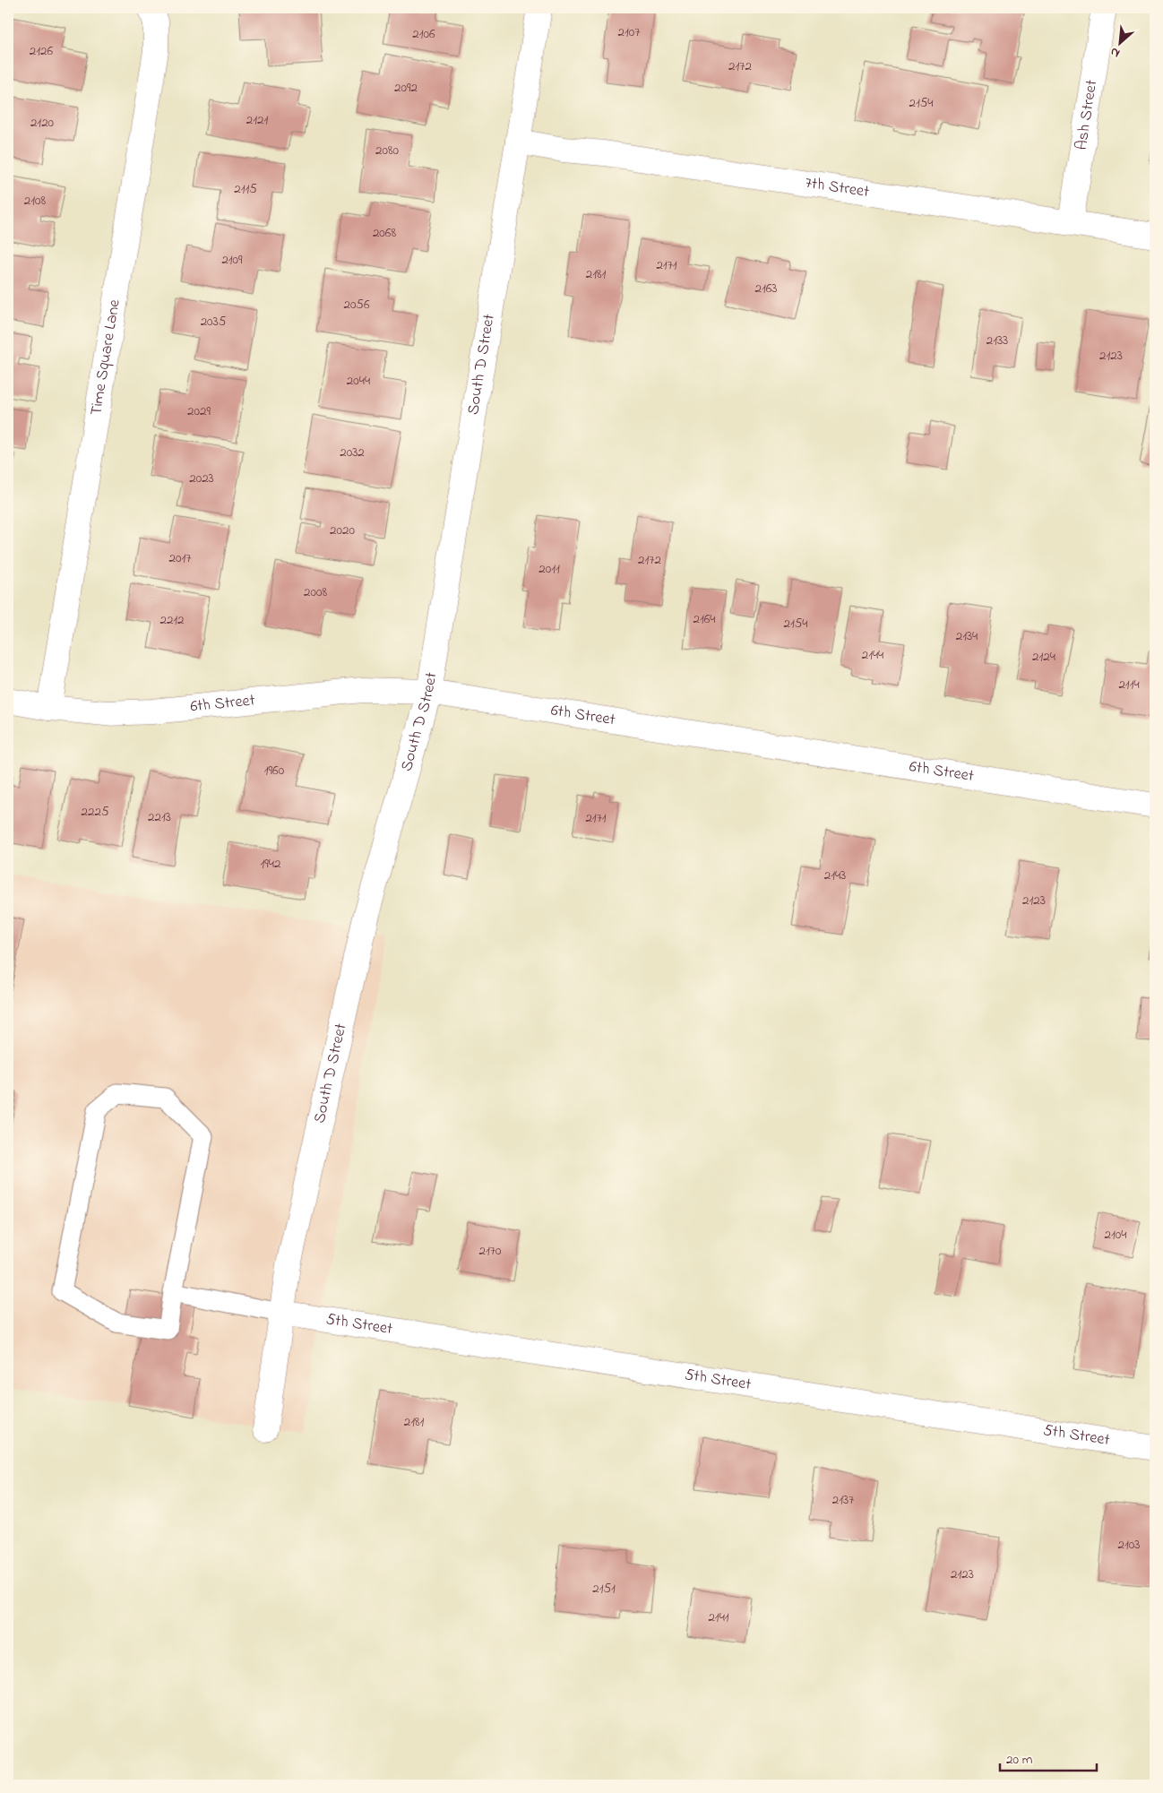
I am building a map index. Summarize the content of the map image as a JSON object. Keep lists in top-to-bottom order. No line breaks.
{"streets":{"street":["Ash Street","7th Street","Time Square Lane","South D Street","6th Street","5th Street"]},"crossings":[["Ash Street","7th Street"],["7th Street","South D Street"],["Time Square Lane","6th Street"],["South D Street","6th Street"],["South D Street","5th Street"]],"house_numbers":["2107","2106","2126","2172","2092","2154","2121","2120","2080","2115","2108","2068","2109","2171","2181","2163","2056","2035","2133","2123","2044","2029","2032","2023","2020","2017","2172","2011","2008","2164","2212","2154","2134","2144","2124","2114","1960","2225","2213","2171","1942","2143","2123","2104","2170","2181","2137","2103","2123","2151","2141"],"scale_bar":"20 m","north":"bottom left"}
